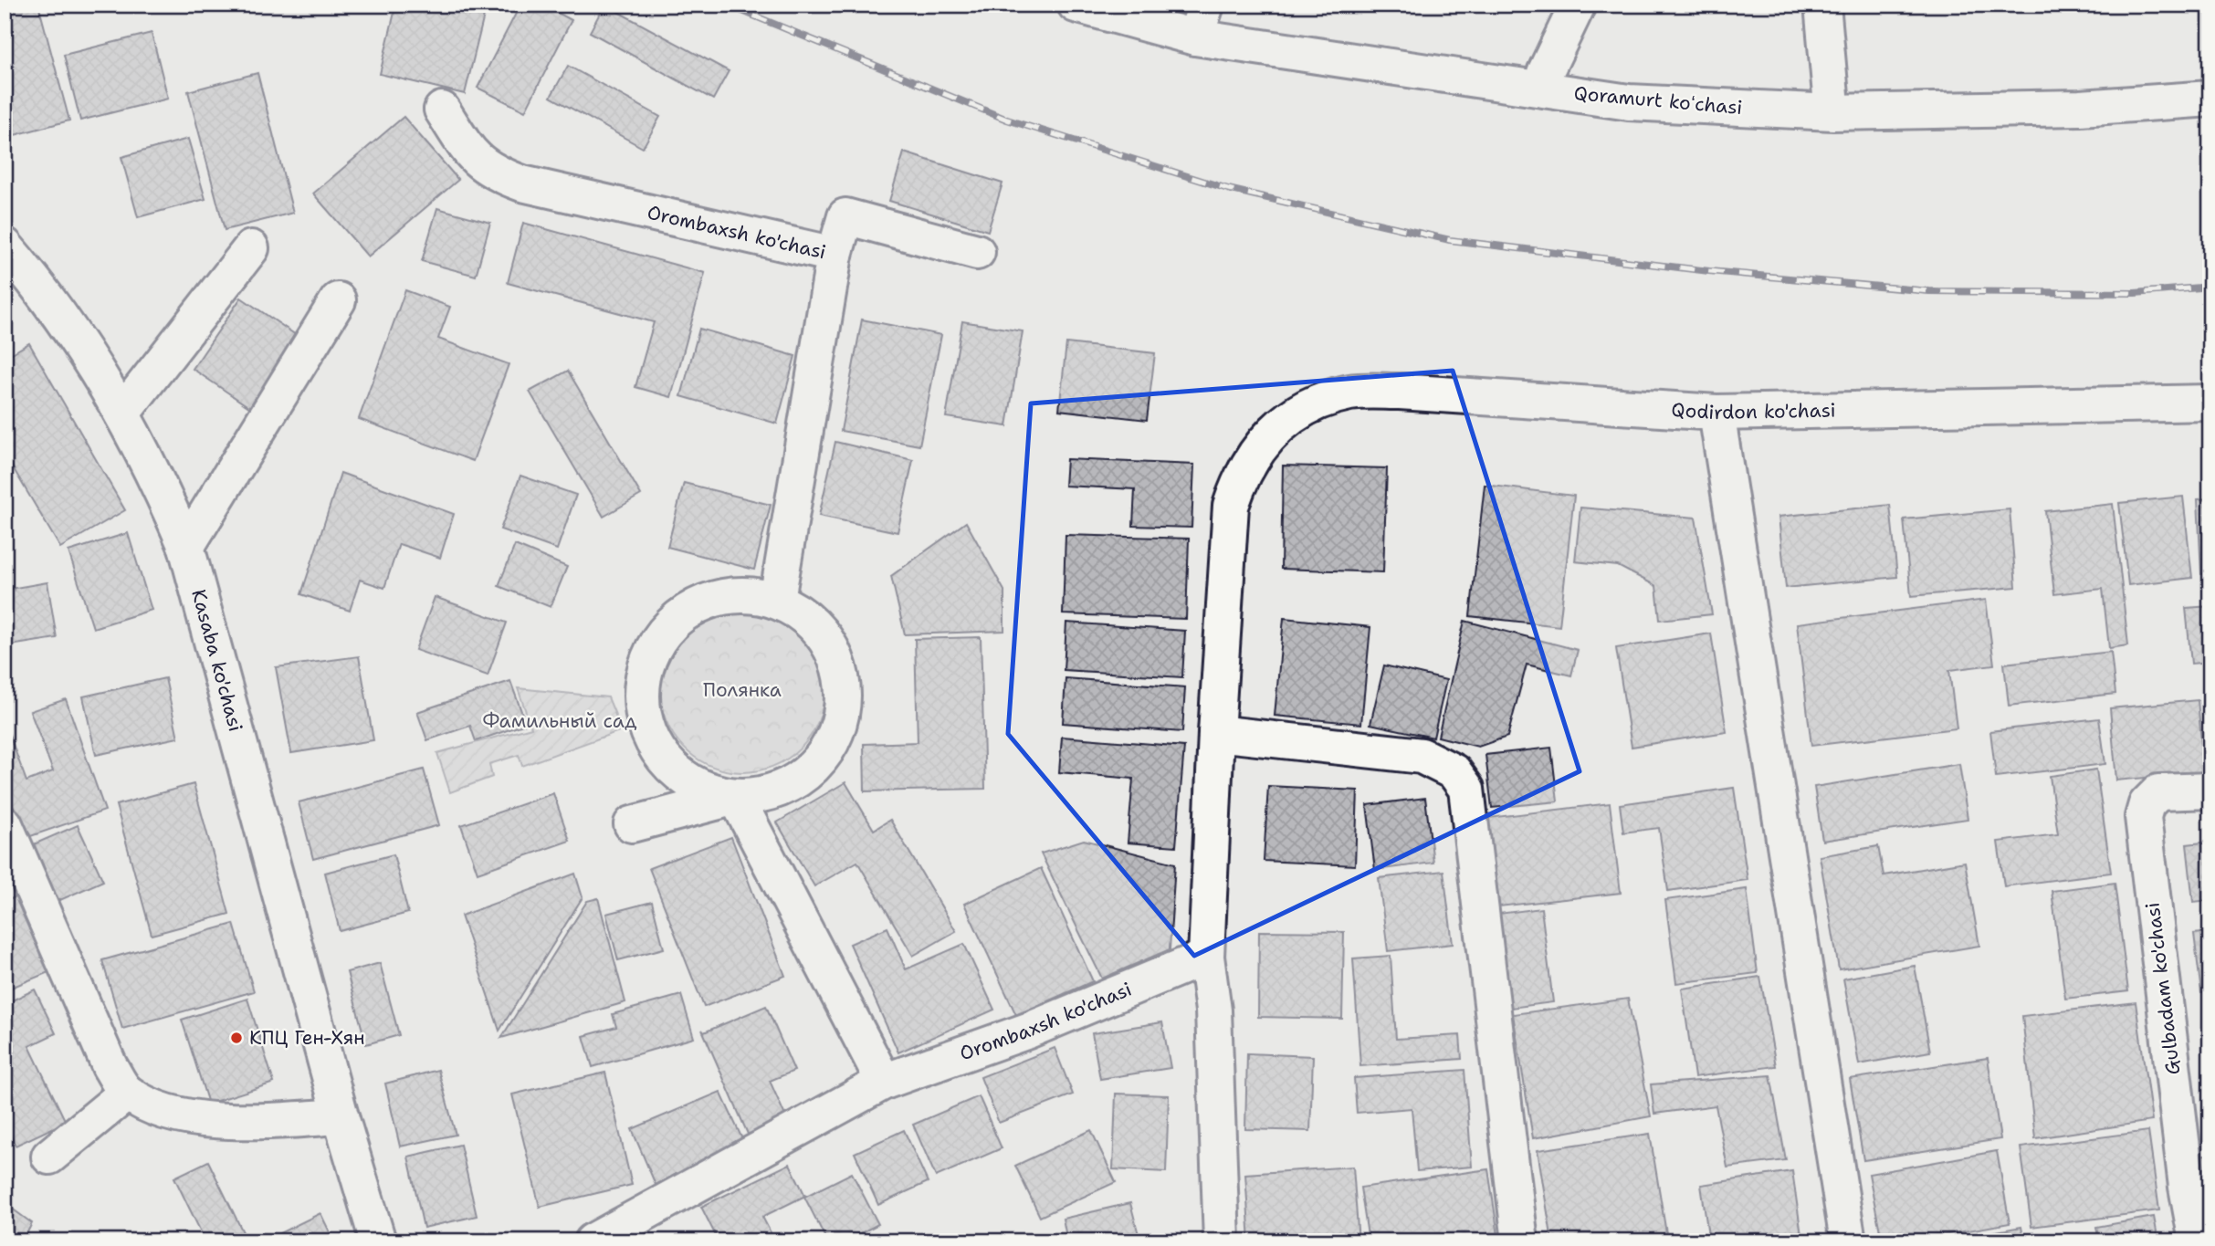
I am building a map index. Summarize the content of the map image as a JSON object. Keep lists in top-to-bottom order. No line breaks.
{"streets":{"street":["Qoramurt koʻchasi","Orombaxsh ko'chasi","Qodirdon ko'chasi","Kasaba ko'chasi","Gulbadam ko'chasi"]},"crossings":[["Orombaxsh ko'chasi","Qodirdon ko'chasi"]],"parks":["Полянка","Фамильный сад"],"places":["КПЦ Ген-Хян"]}
